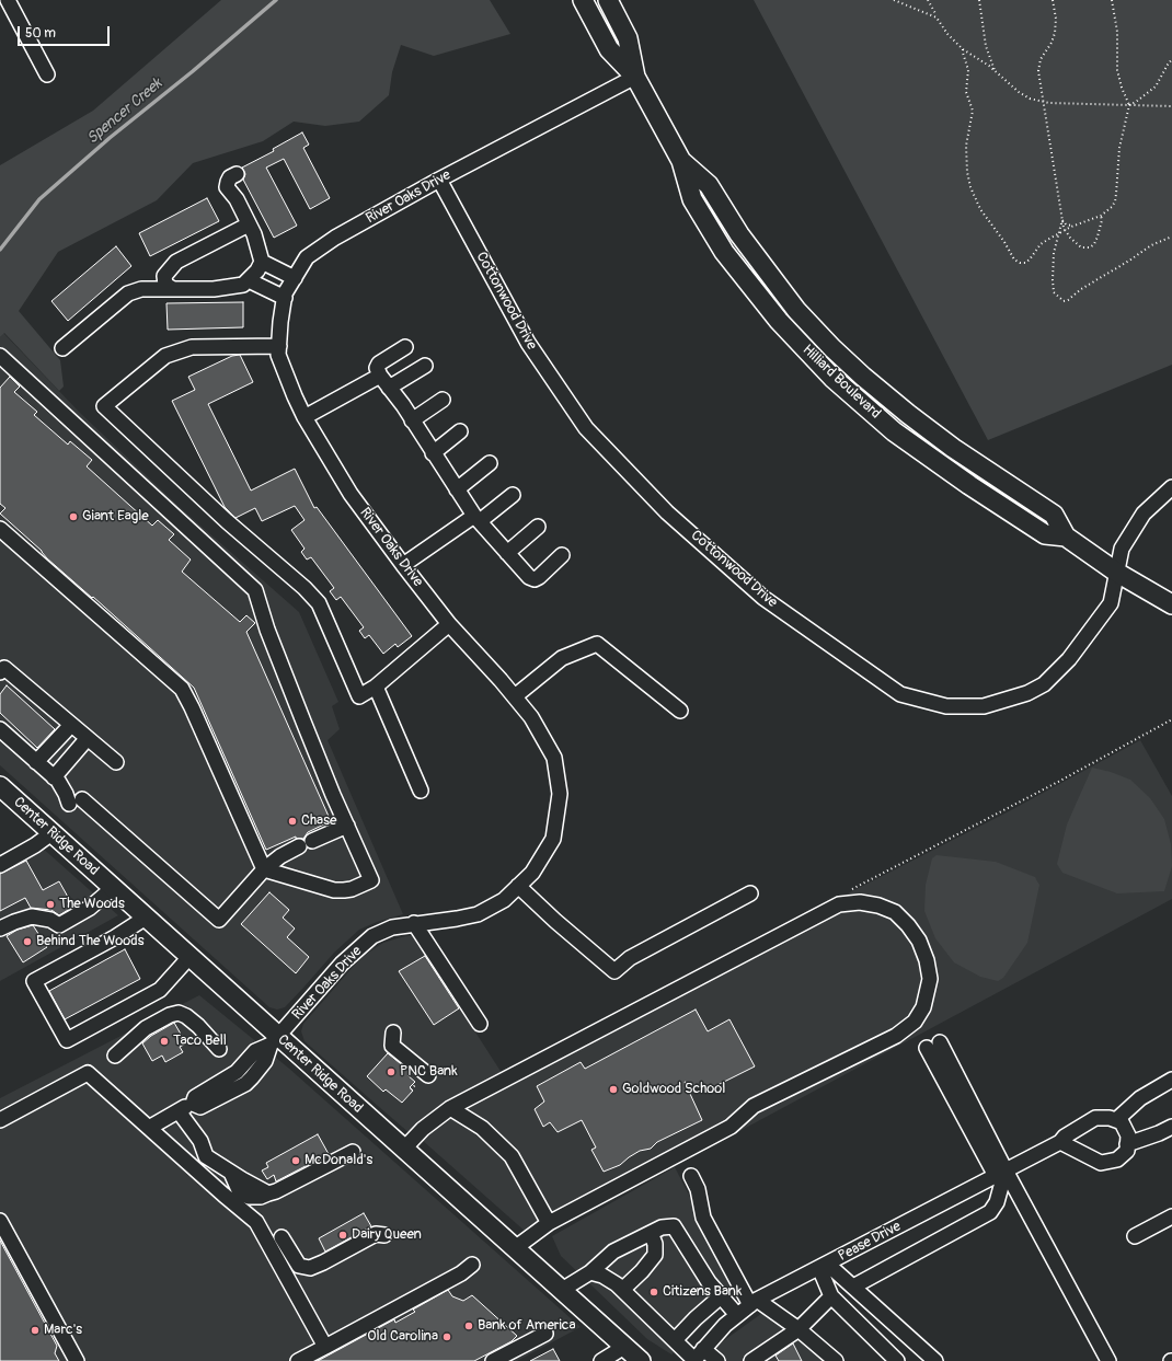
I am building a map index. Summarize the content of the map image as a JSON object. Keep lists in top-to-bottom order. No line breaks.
{"streets":{"main road":["Hilliard Boulevard","Center Ridge Road"],"street":["River Oaks Drive","Cottonwood Drive","Pease Drive"]},"crossings":[["River Oaks Drive","Cottonwood Drive"],["River Oaks Drive","Hilliard Boulevard"],["River Oaks Drive","Center Ridge Road"],["Cottonwood Drive","Hilliard Boulevard"]],"water":["Spencer Creek"],"places":["Giant Eagle","Chase","The Woods","Behind The Woods","Taco Bell","PNC Bank","Goldwood School","McDonald's","Dairy Queen","Citizens Bank","Bank of America","Marc's","Old Carolina"],"scale_bar":"50 m"}
